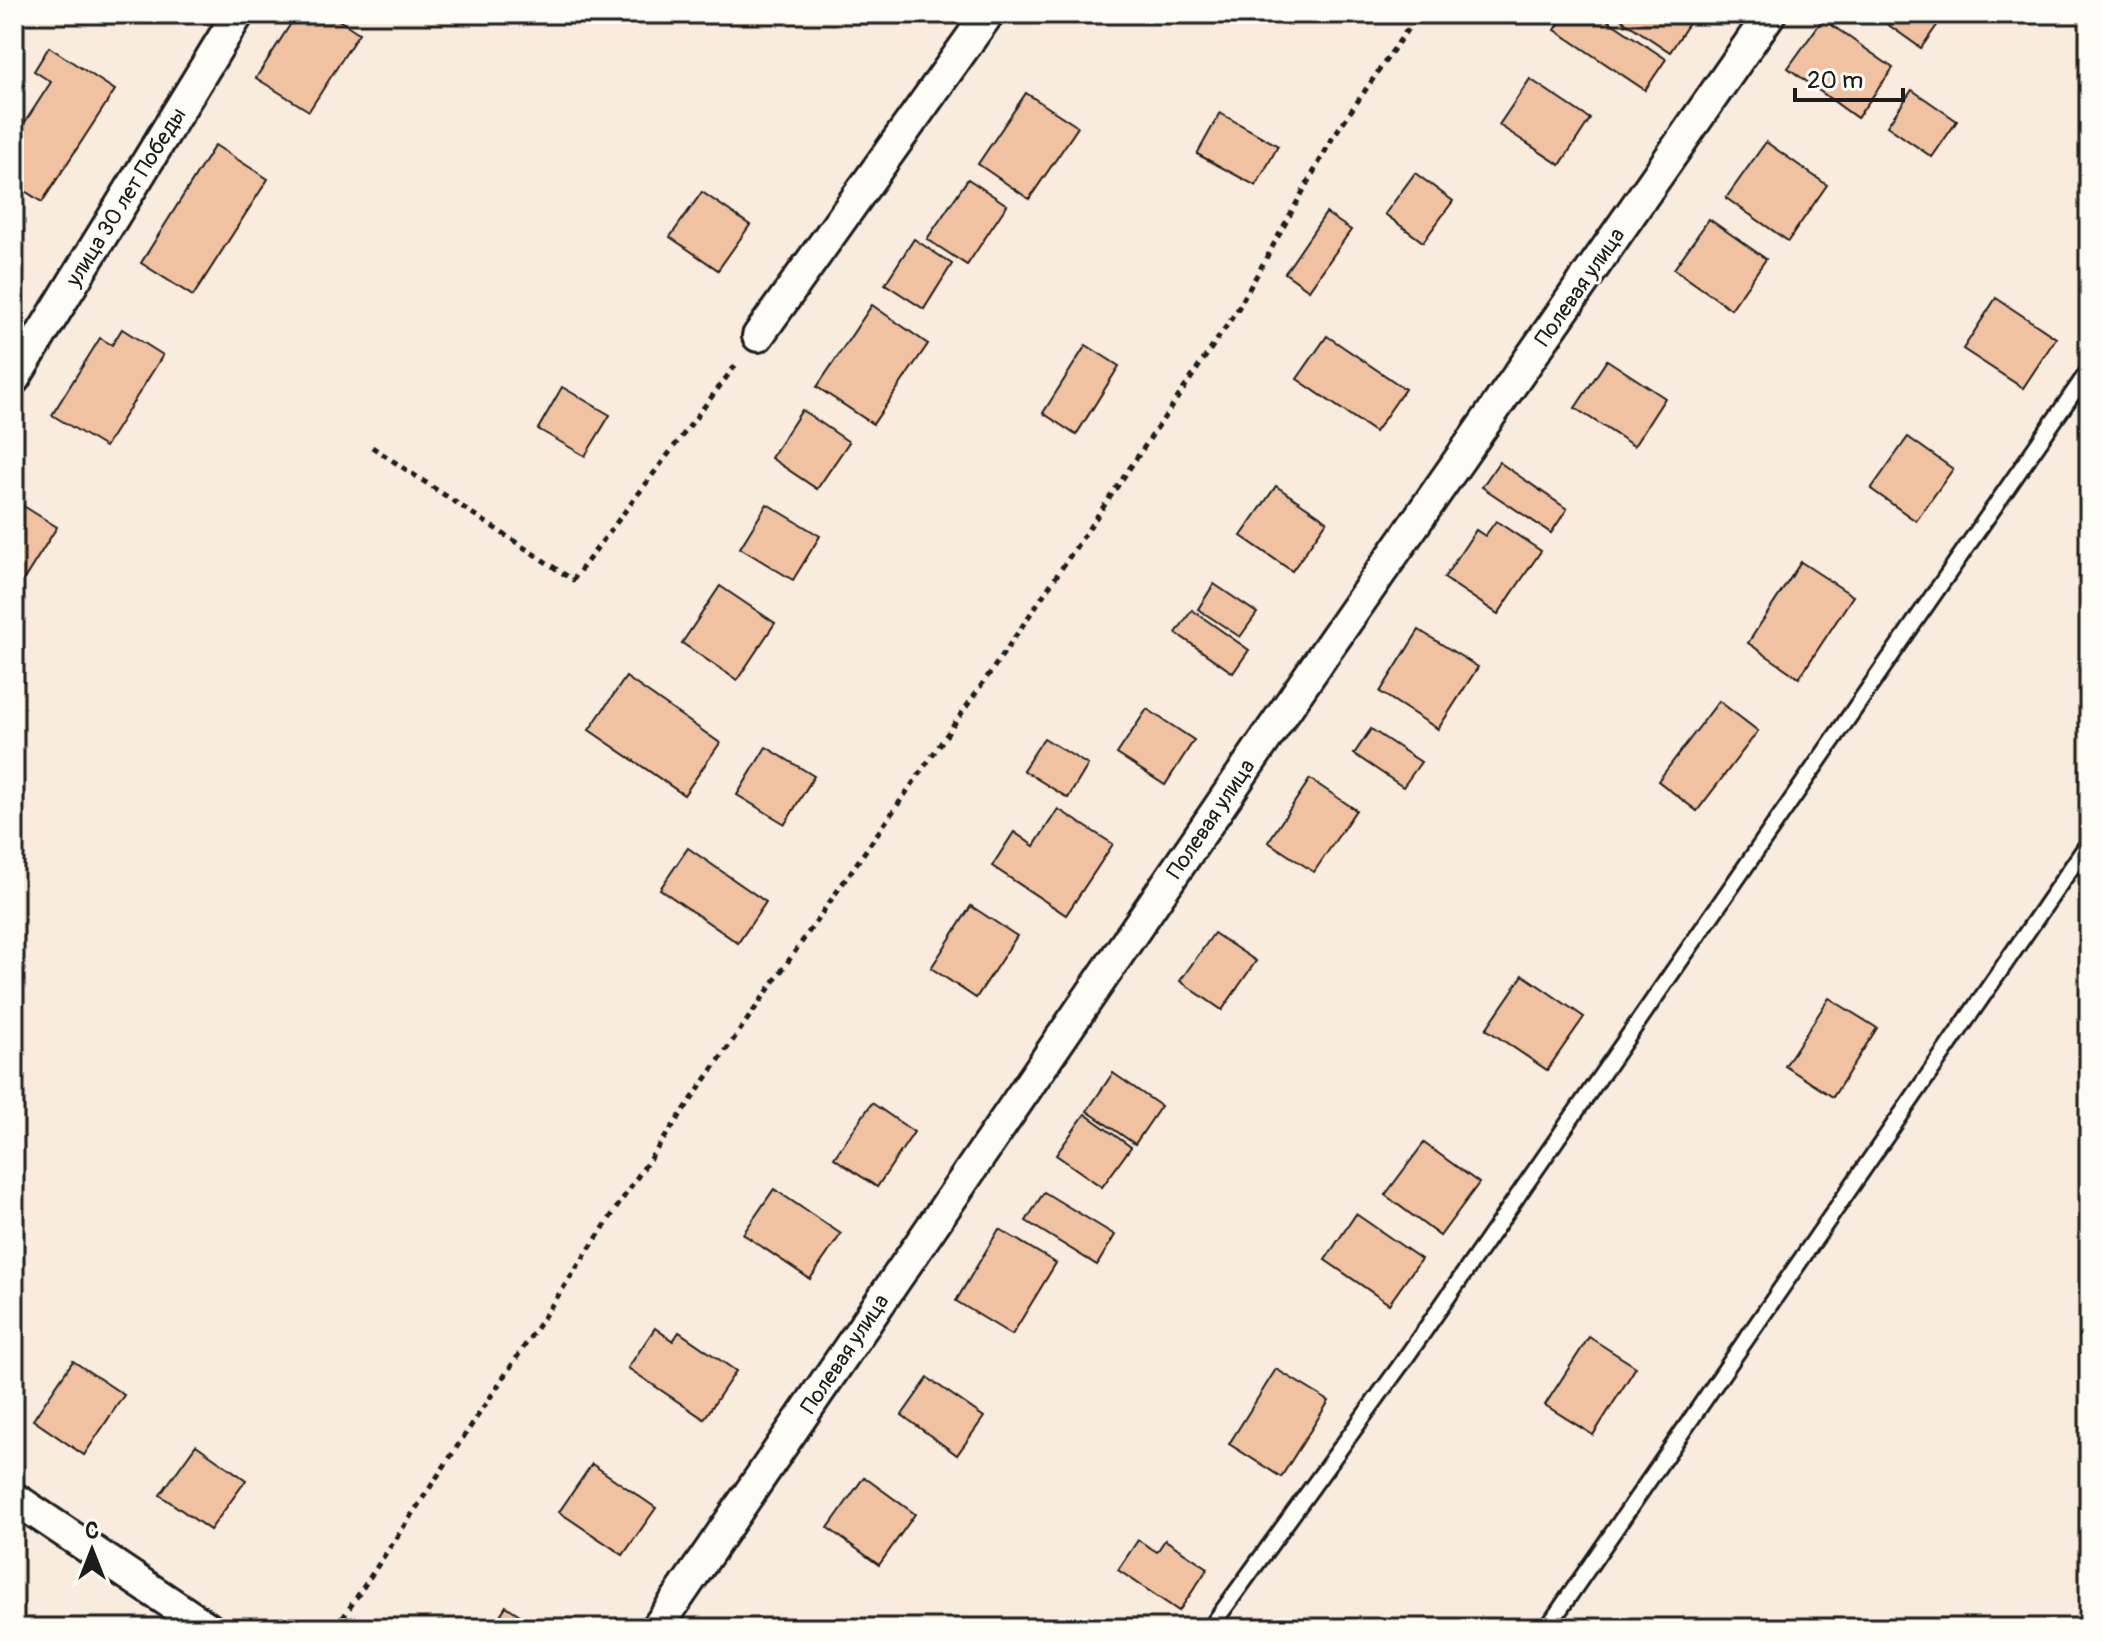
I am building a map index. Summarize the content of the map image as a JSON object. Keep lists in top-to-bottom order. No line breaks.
{"streets":{"street":["улица 30 лет Победы","Полевая улица"]},"scale_bar":"20 m","north":"top"}
